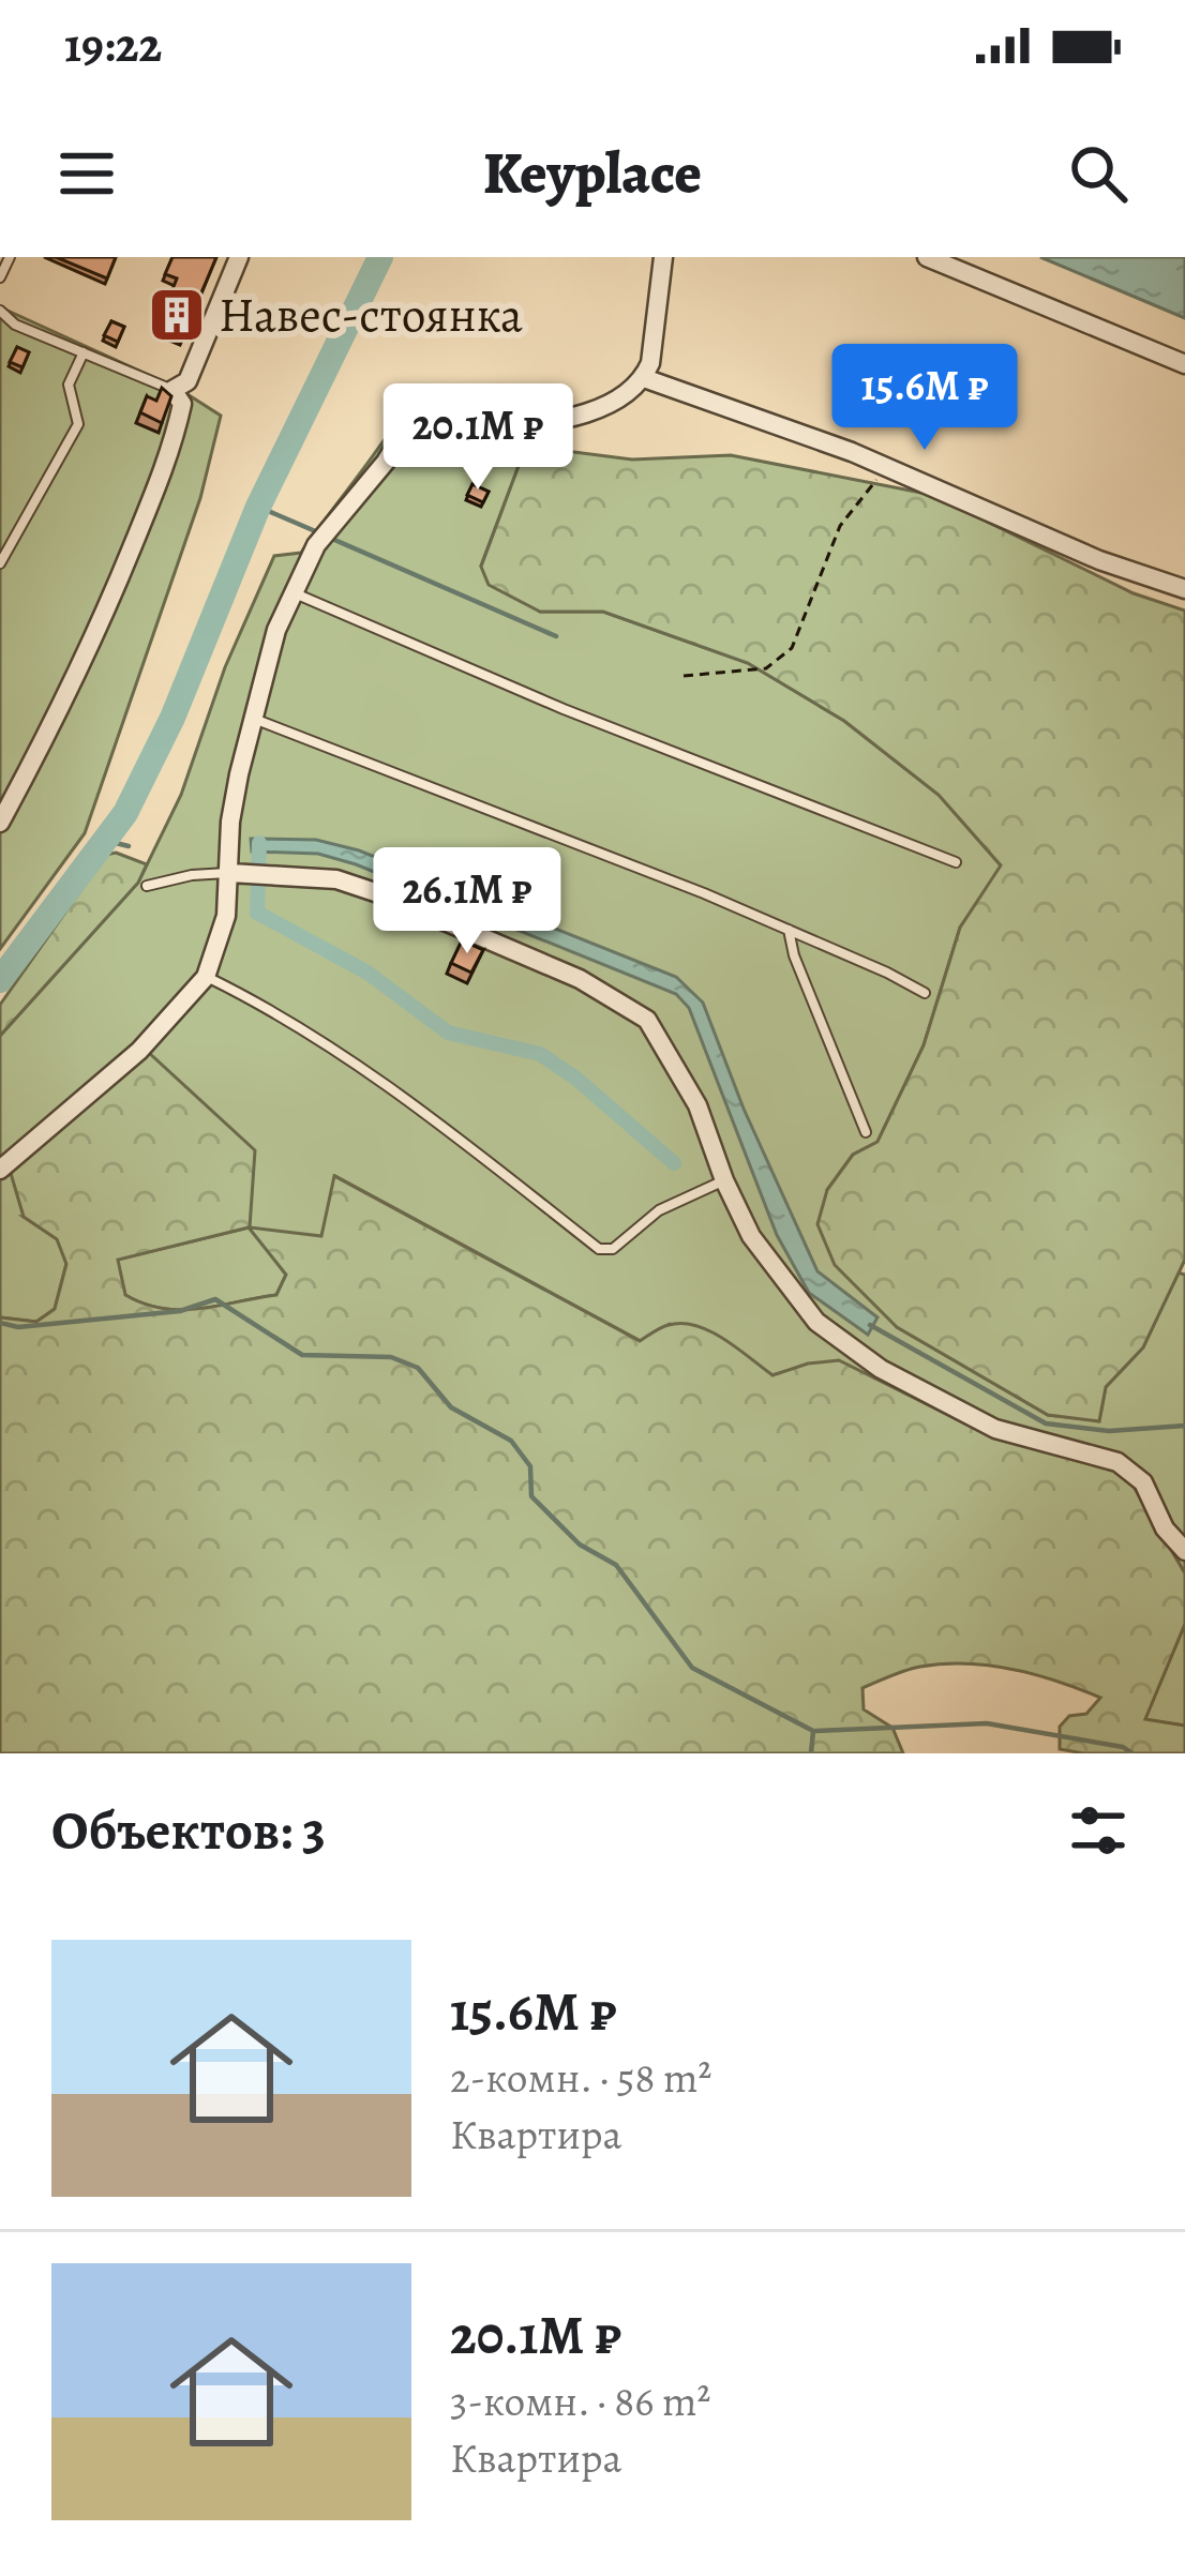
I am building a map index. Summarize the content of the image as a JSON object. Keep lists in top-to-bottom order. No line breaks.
{"places":{"building":["Навес-стоянка"]},"page":{"status":"19:22","header":"Keyplace","price":["15.6M ₽","20.1M ₽","26.1M ₽"],"heading":"Объектов: 3","list":[{"name":"15.6M ₽","note":"2-комн. · 58 m² · Квартира"},{"name":"20.1M ₽","note":"3-комн. · 86 m² · Квартира"}]}}
